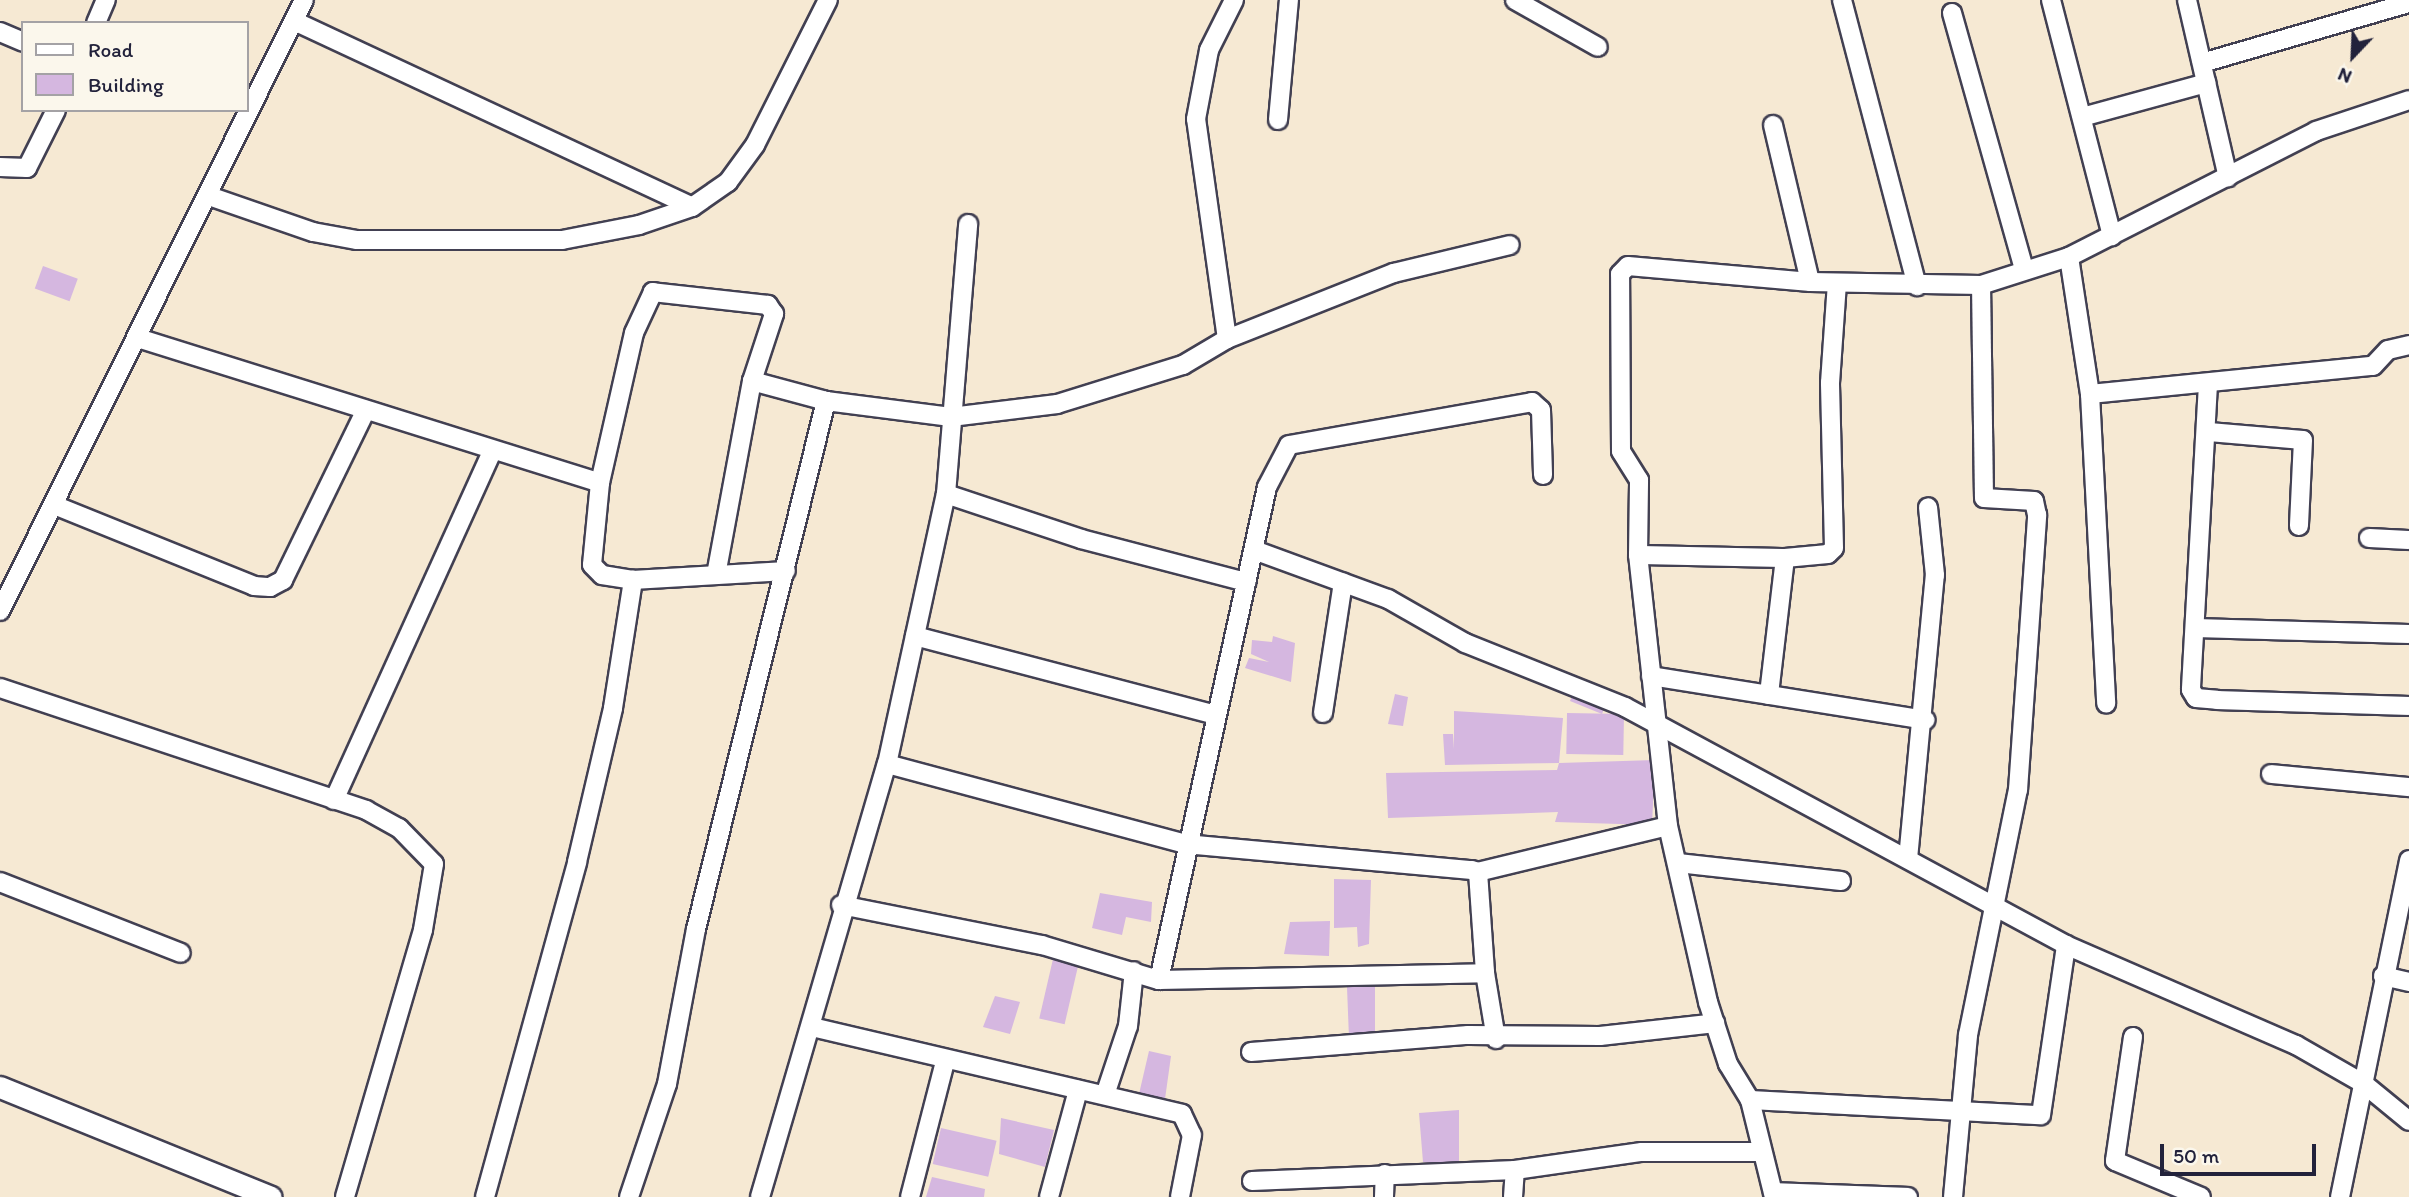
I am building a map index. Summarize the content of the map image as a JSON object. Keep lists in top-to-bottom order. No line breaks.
{"legend":["Road","Building"],"scale_bar":"50 m","north":"bottom left"}
